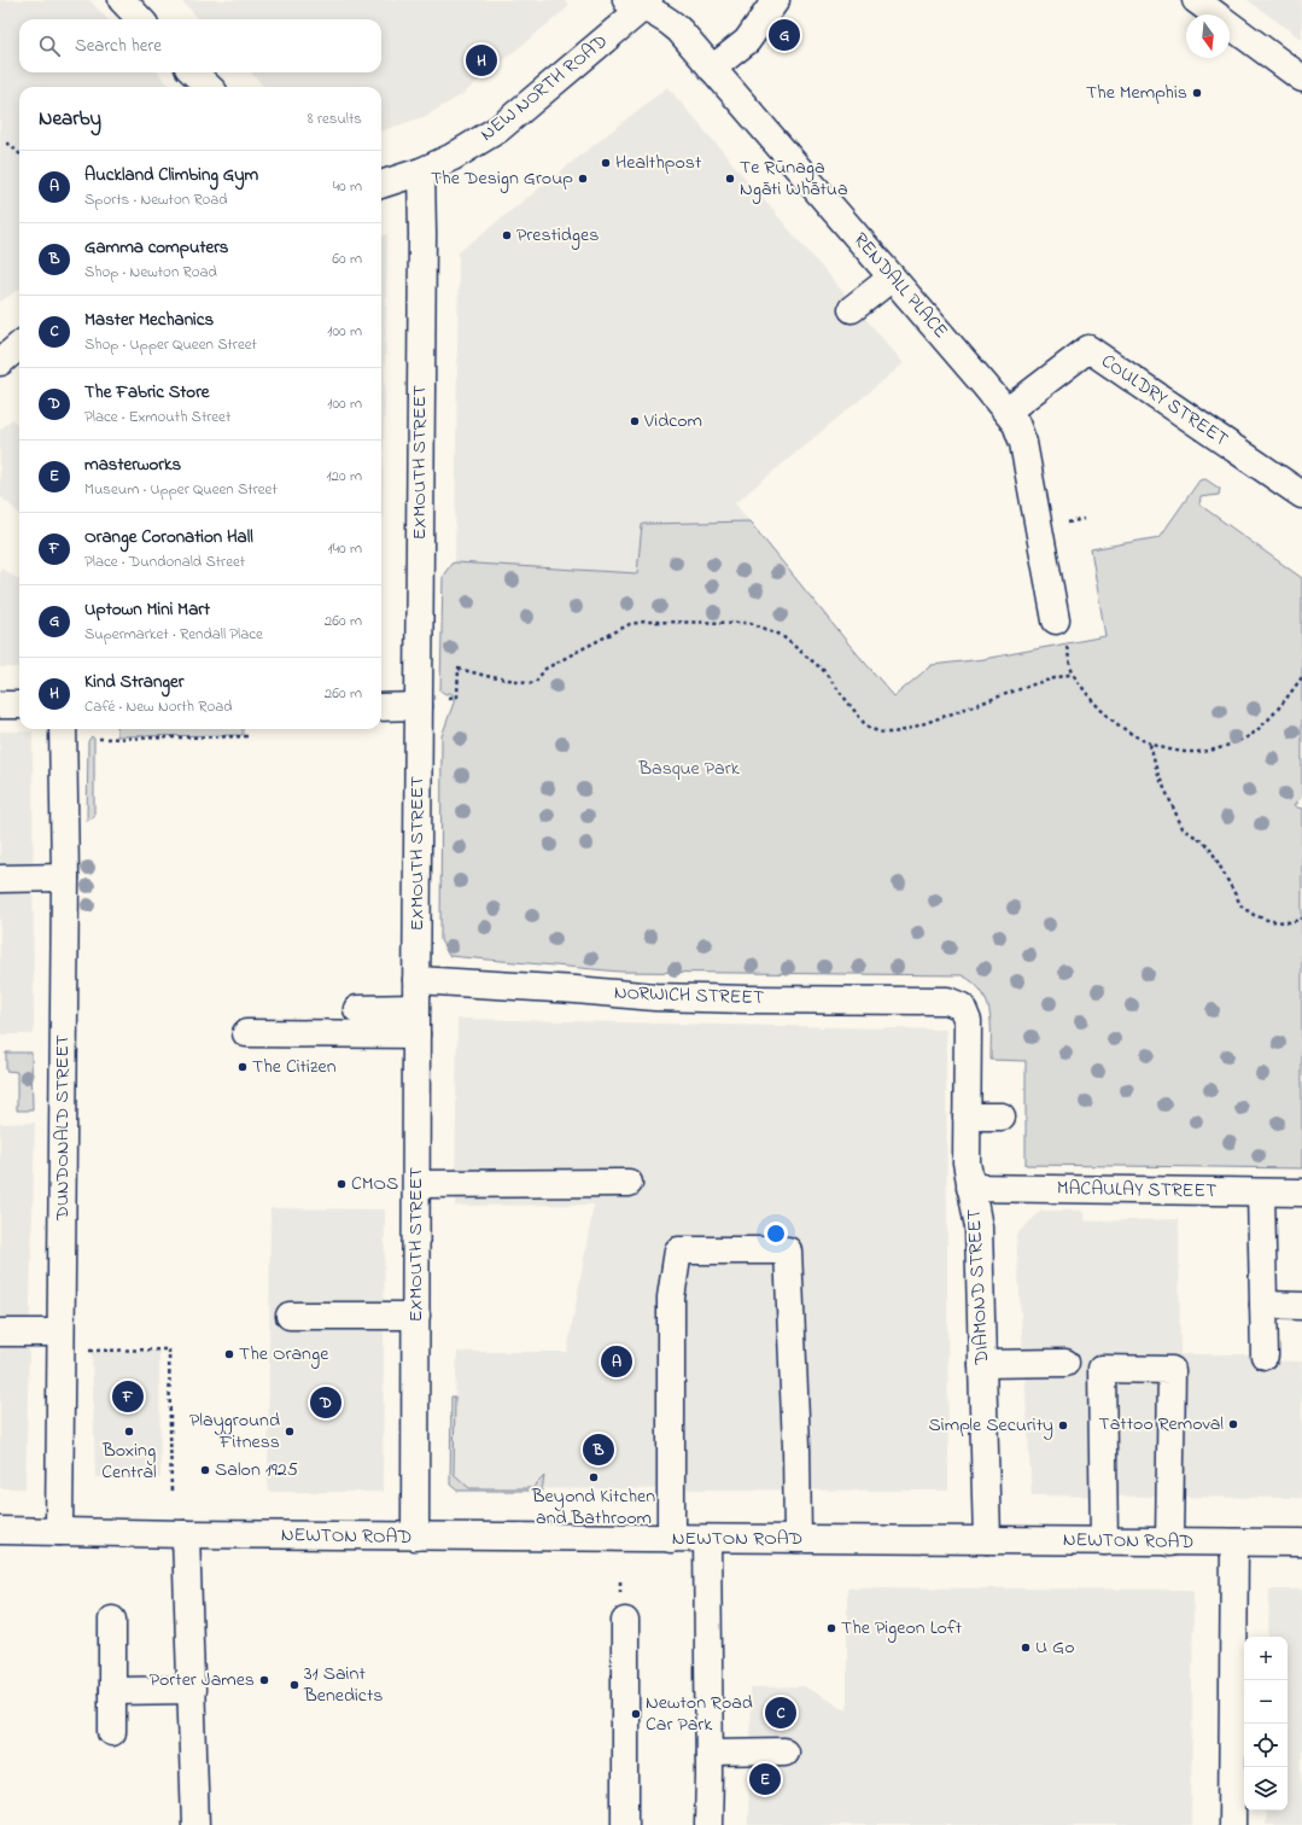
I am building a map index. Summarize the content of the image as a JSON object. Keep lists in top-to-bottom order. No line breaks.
{"streets":{"street":["NEW NORTH ROAD","RENDALL PLACE","COULDRY STREET","EXMOUTH STREET","NORWICH STREET","DUNDONALD STREET","MACAULAY STREET","DIAMOND STREET","NEWTON ROAD"]},"crossings":[["NEW NORTH ROAD","RENDALL PLACE"],["NEW NORTH ROAD","EXMOUTH STREET"],["RENDALL PLACE","COULDRY STREET"],["EXMOUTH STREET","NORWICH STREET"],["EXMOUTH STREET","NEWTON ROAD"],["NORWICH STREET","DIAMOND STREET"],["DUNDONALD STREET","NEWTON ROAD"],["MACAULAY STREET","DIAMOND STREET"],["DIAMOND STREET","NEWTON ROAD"]],"parks":["Basque Park"],"places":["The Memphis","Healthpost","The Design Group","Te Rūnaga Ngāti Whātua","Prestidges","Vidcom","The Citizen","CMOS","The Orange","Tattoo Removal","Simple Security","Boxing Central","Playground Fitness","Salon 1925","Beyond Kitchen and Bathroom","The Pigeon Loft","U Go","Porter James","31 Saint Benedicts","Newton Road Car Park"],"north":"bottom","page":{"pins":["G","H","A","F","D","B","C","E"],"search":"Search here","heading":["Nearby","8 results"],"list":[{"mark":"A","name":"Auckland Climbing Gym","note":"Sports · Newton Road","value":"40 m"},{"mark":"B","name":"Gamma computers","note":"Shop · Newton Road","value":"60 m"},{"mark":"C","name":"Master Mechanics","note":"Shop · Upper Queen Street","value":"100 m"},{"mark":"D","name":"The Fabric Store","note":"Place · Exmouth Street","value":"100 m"},{"mark":"E","name":"masterworks","note":"Museum · Upper Queen Street","value":"120 m"},{"mark":"F","name":"Orange Coronation Hall","note":"Place · Dundonald Street","value":"140 m"},{"mark":"G","name":"Uptown Mini Mart","note":"Supermarket · Rendall Place","value":"260 m"},{"mark":"H","name":"Kind Stranger","note":"Café · New North Road","value":"260 m"}],"map_buttons":["+","−"]}}
